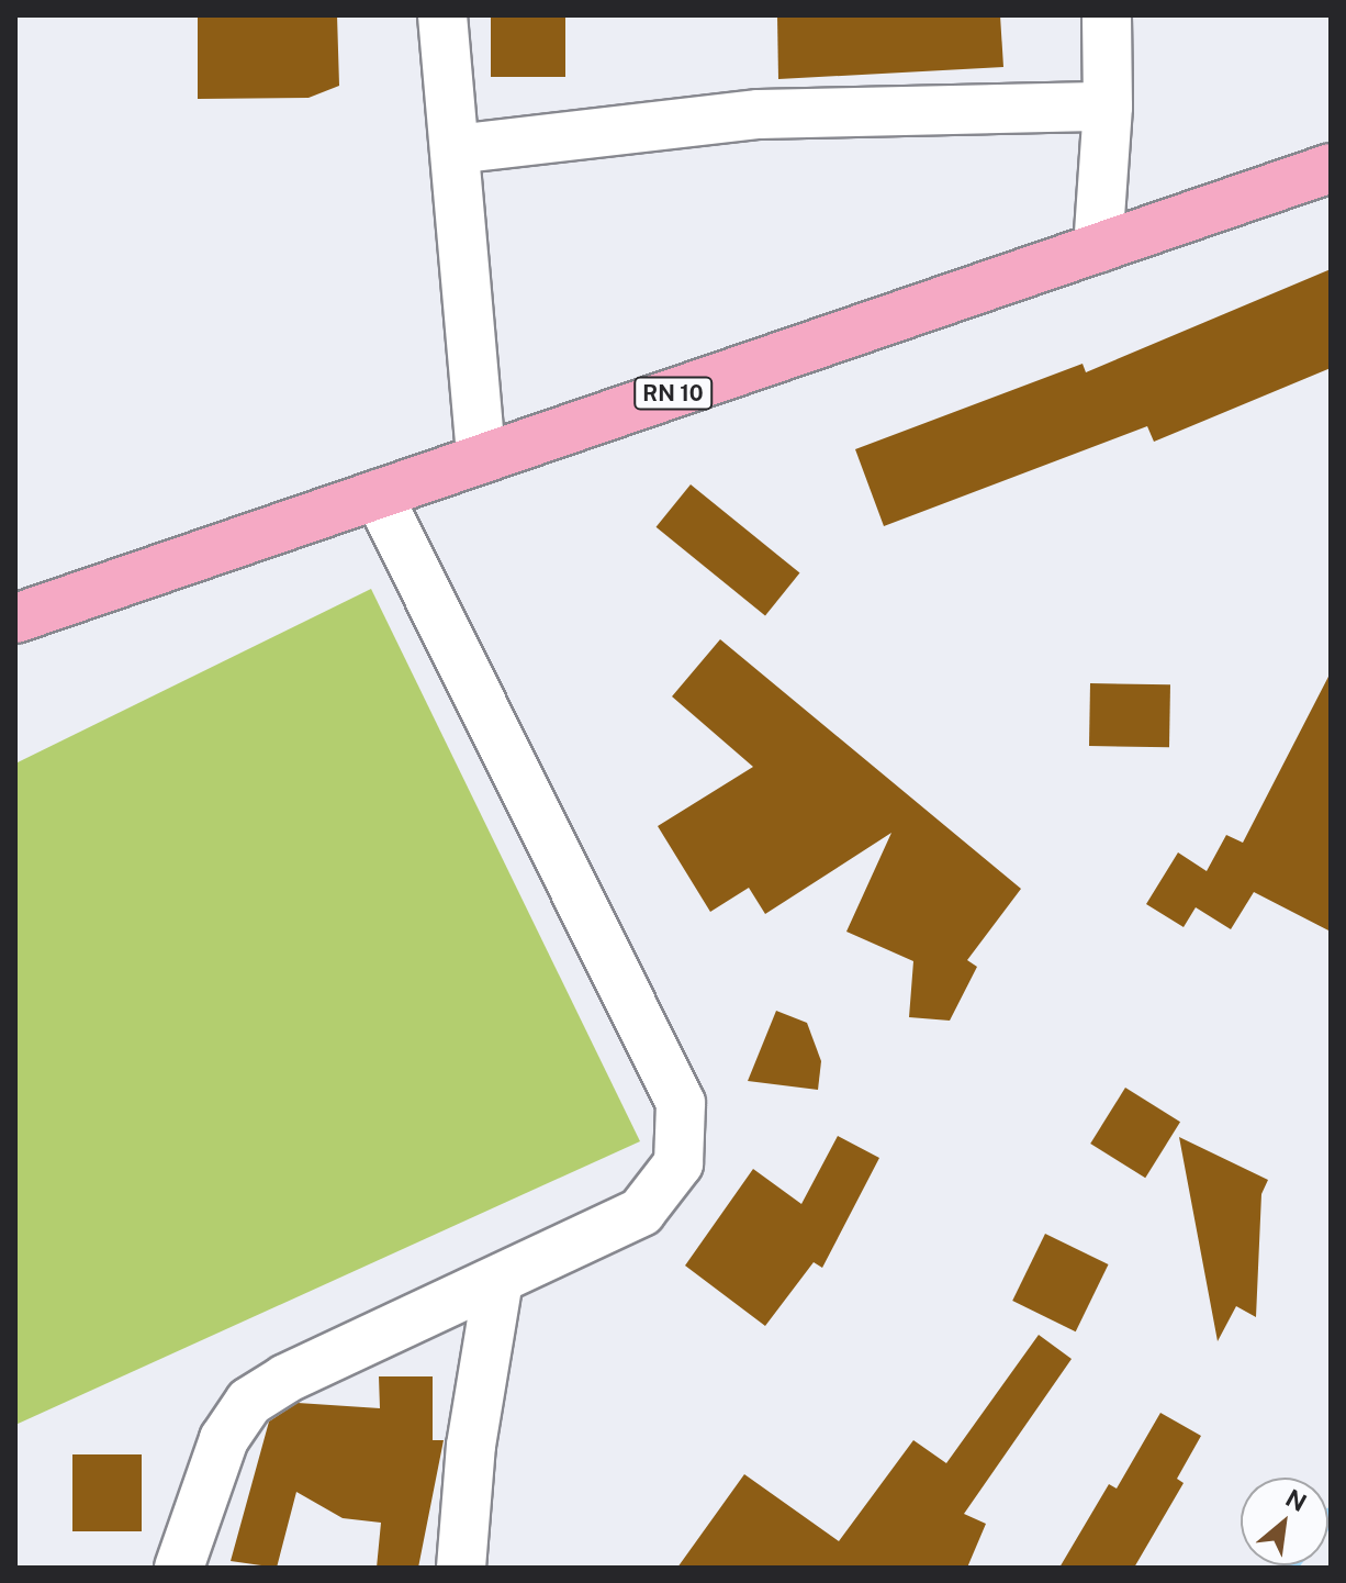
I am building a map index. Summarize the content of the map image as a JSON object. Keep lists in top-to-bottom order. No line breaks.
{"streets":{"main road":["RN 10"]},"north":"top right"}
